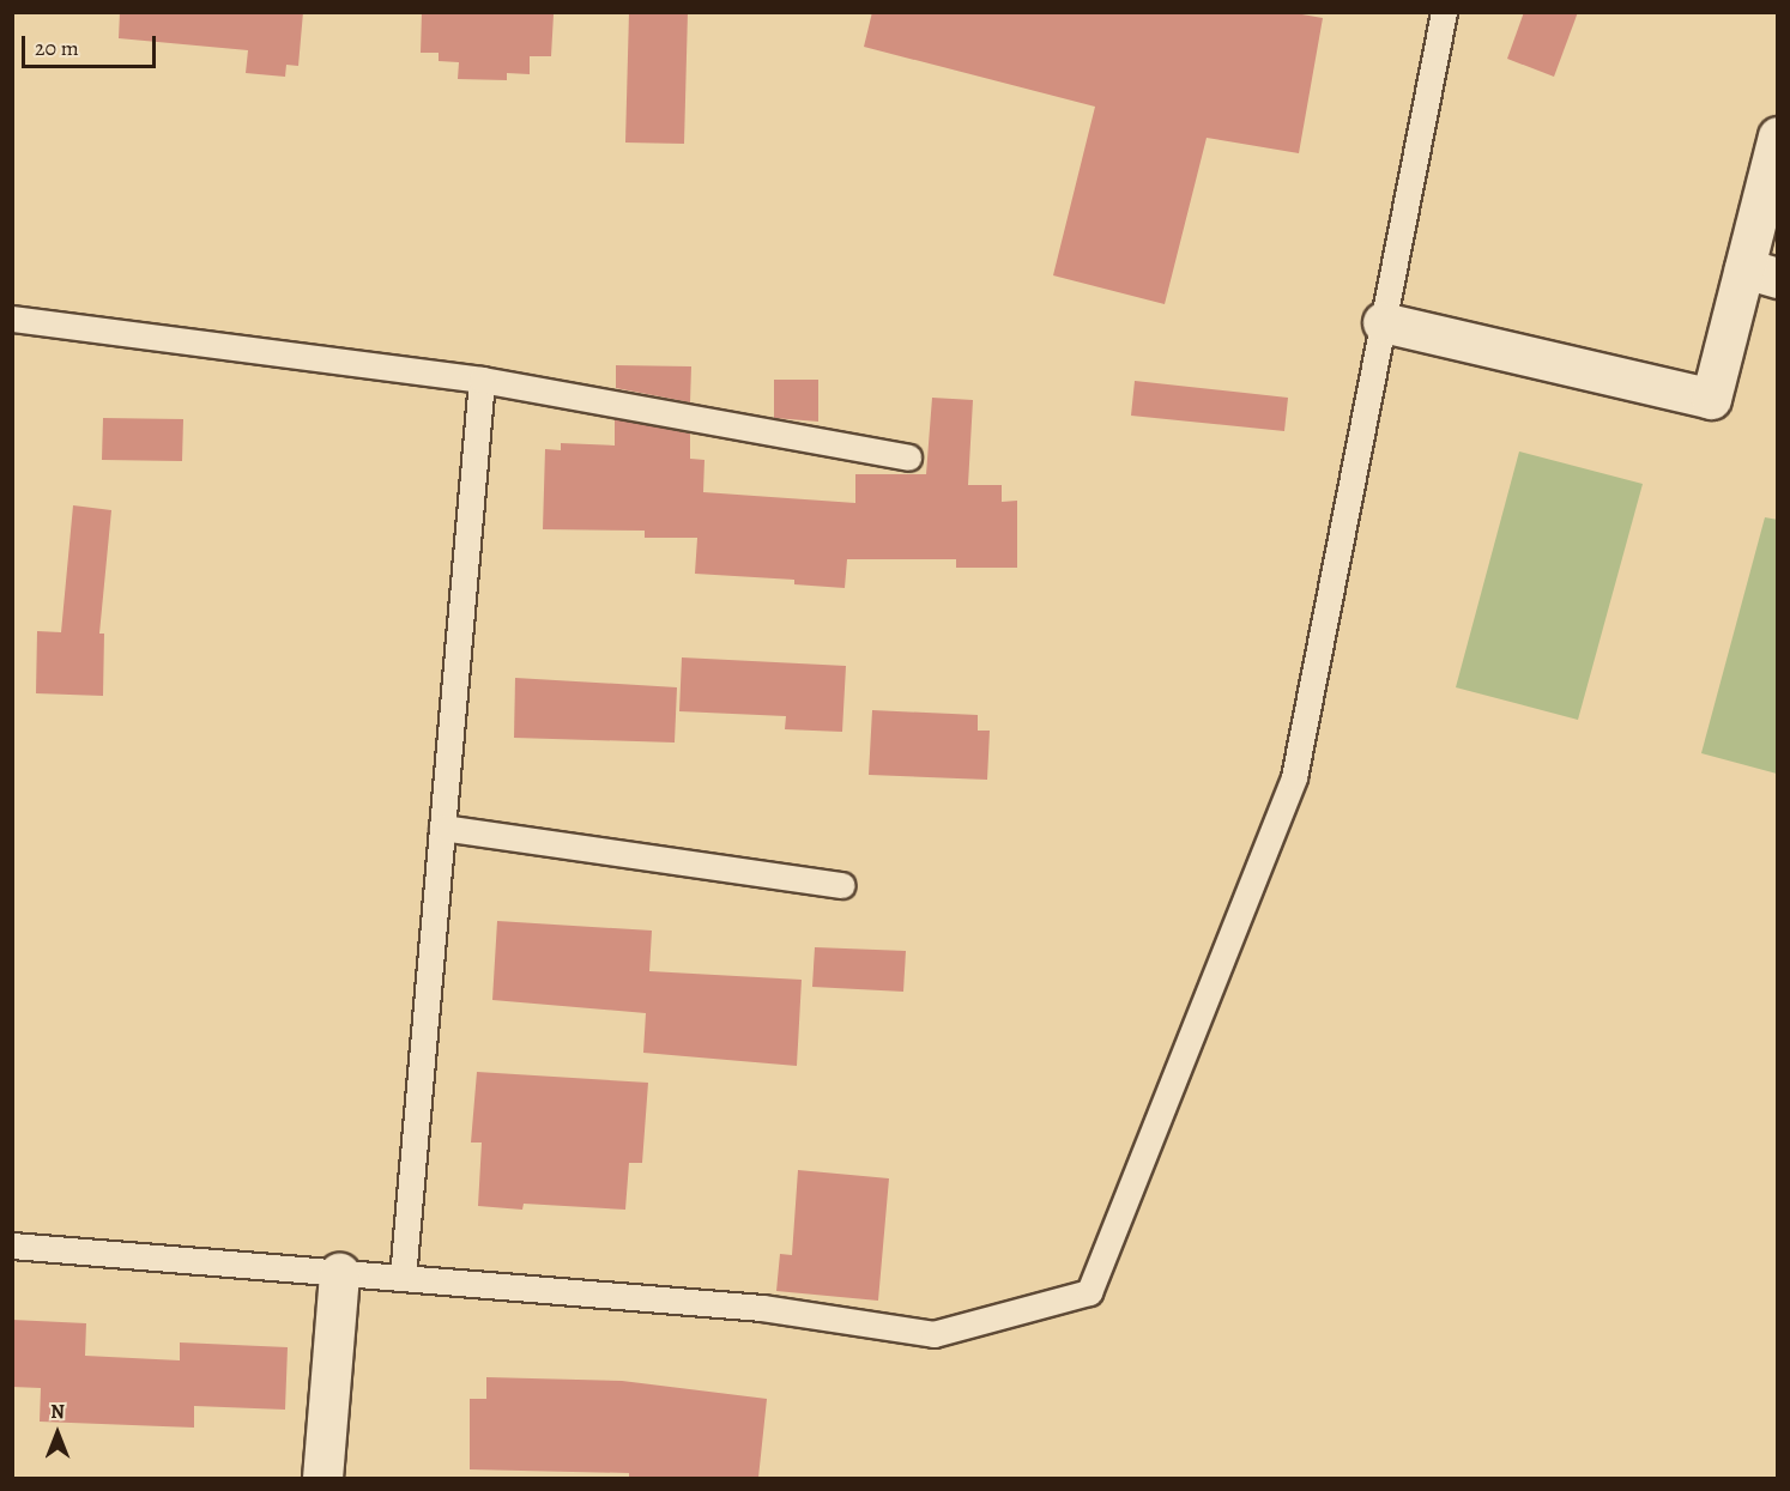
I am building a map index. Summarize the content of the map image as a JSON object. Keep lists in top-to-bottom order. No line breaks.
{"scale_bar":"20 m","north":"top"}
